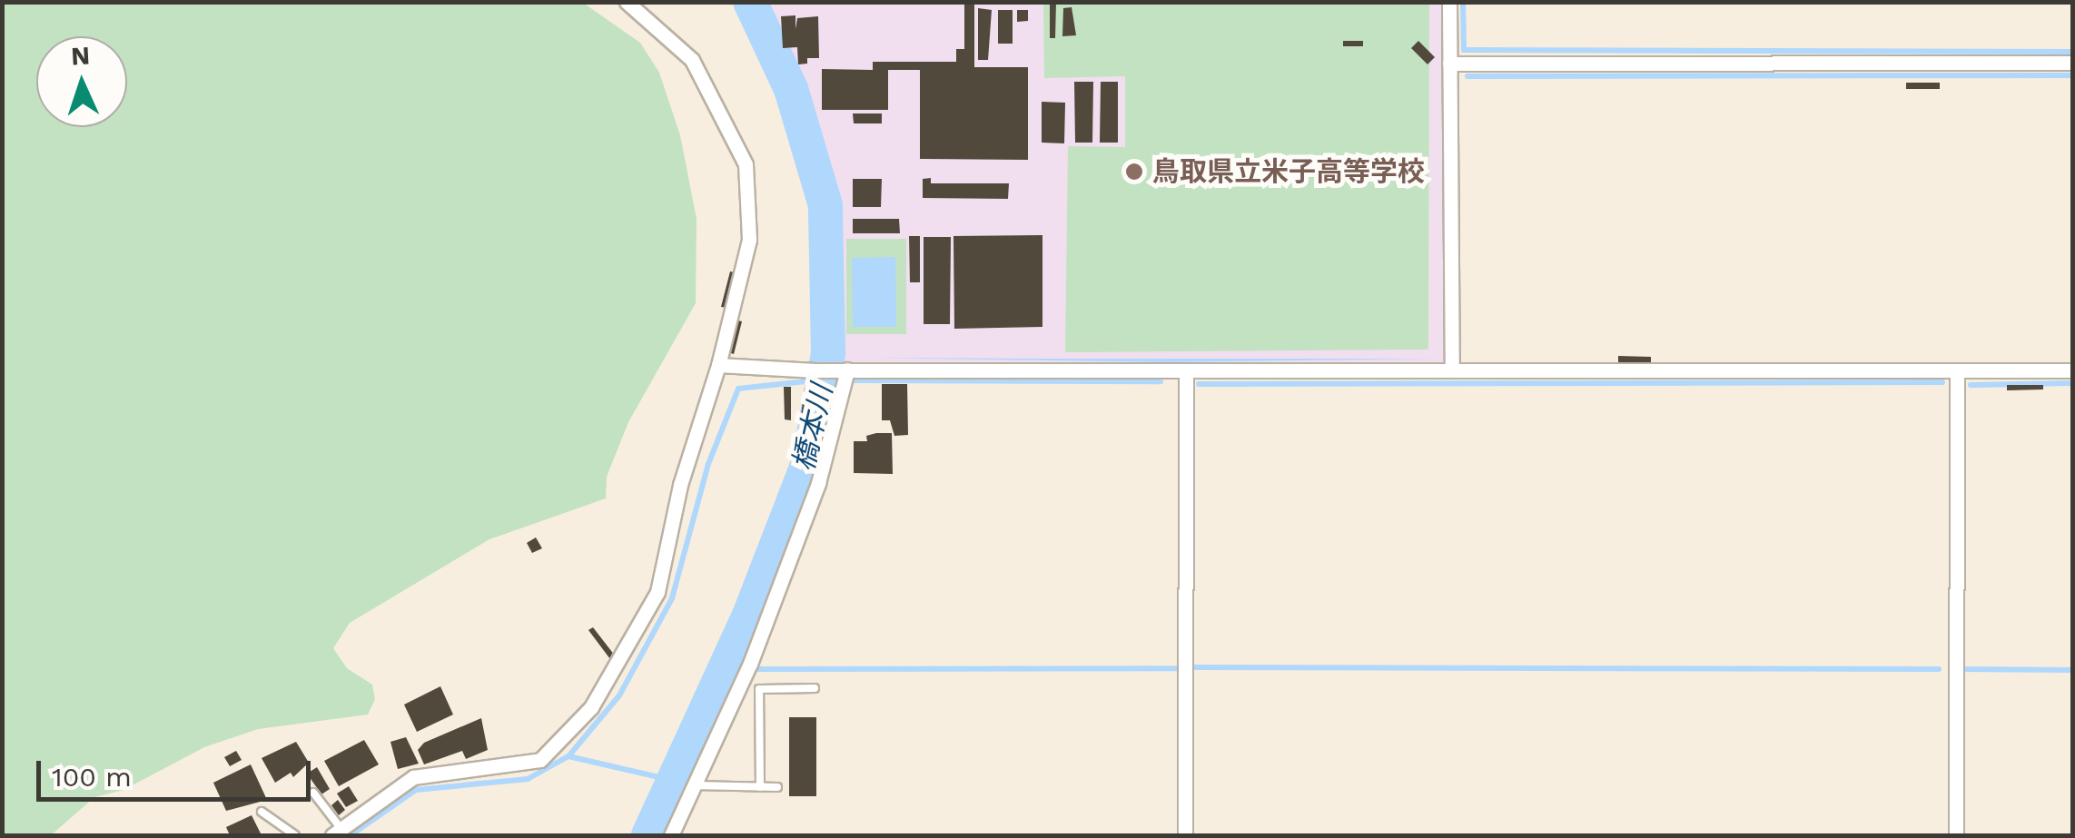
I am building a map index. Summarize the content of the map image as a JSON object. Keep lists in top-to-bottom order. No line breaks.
{"water":["橋本川"],"places":["鳥取県立米子高等学校"],"scale_bar":"100 m","north":"top"}
